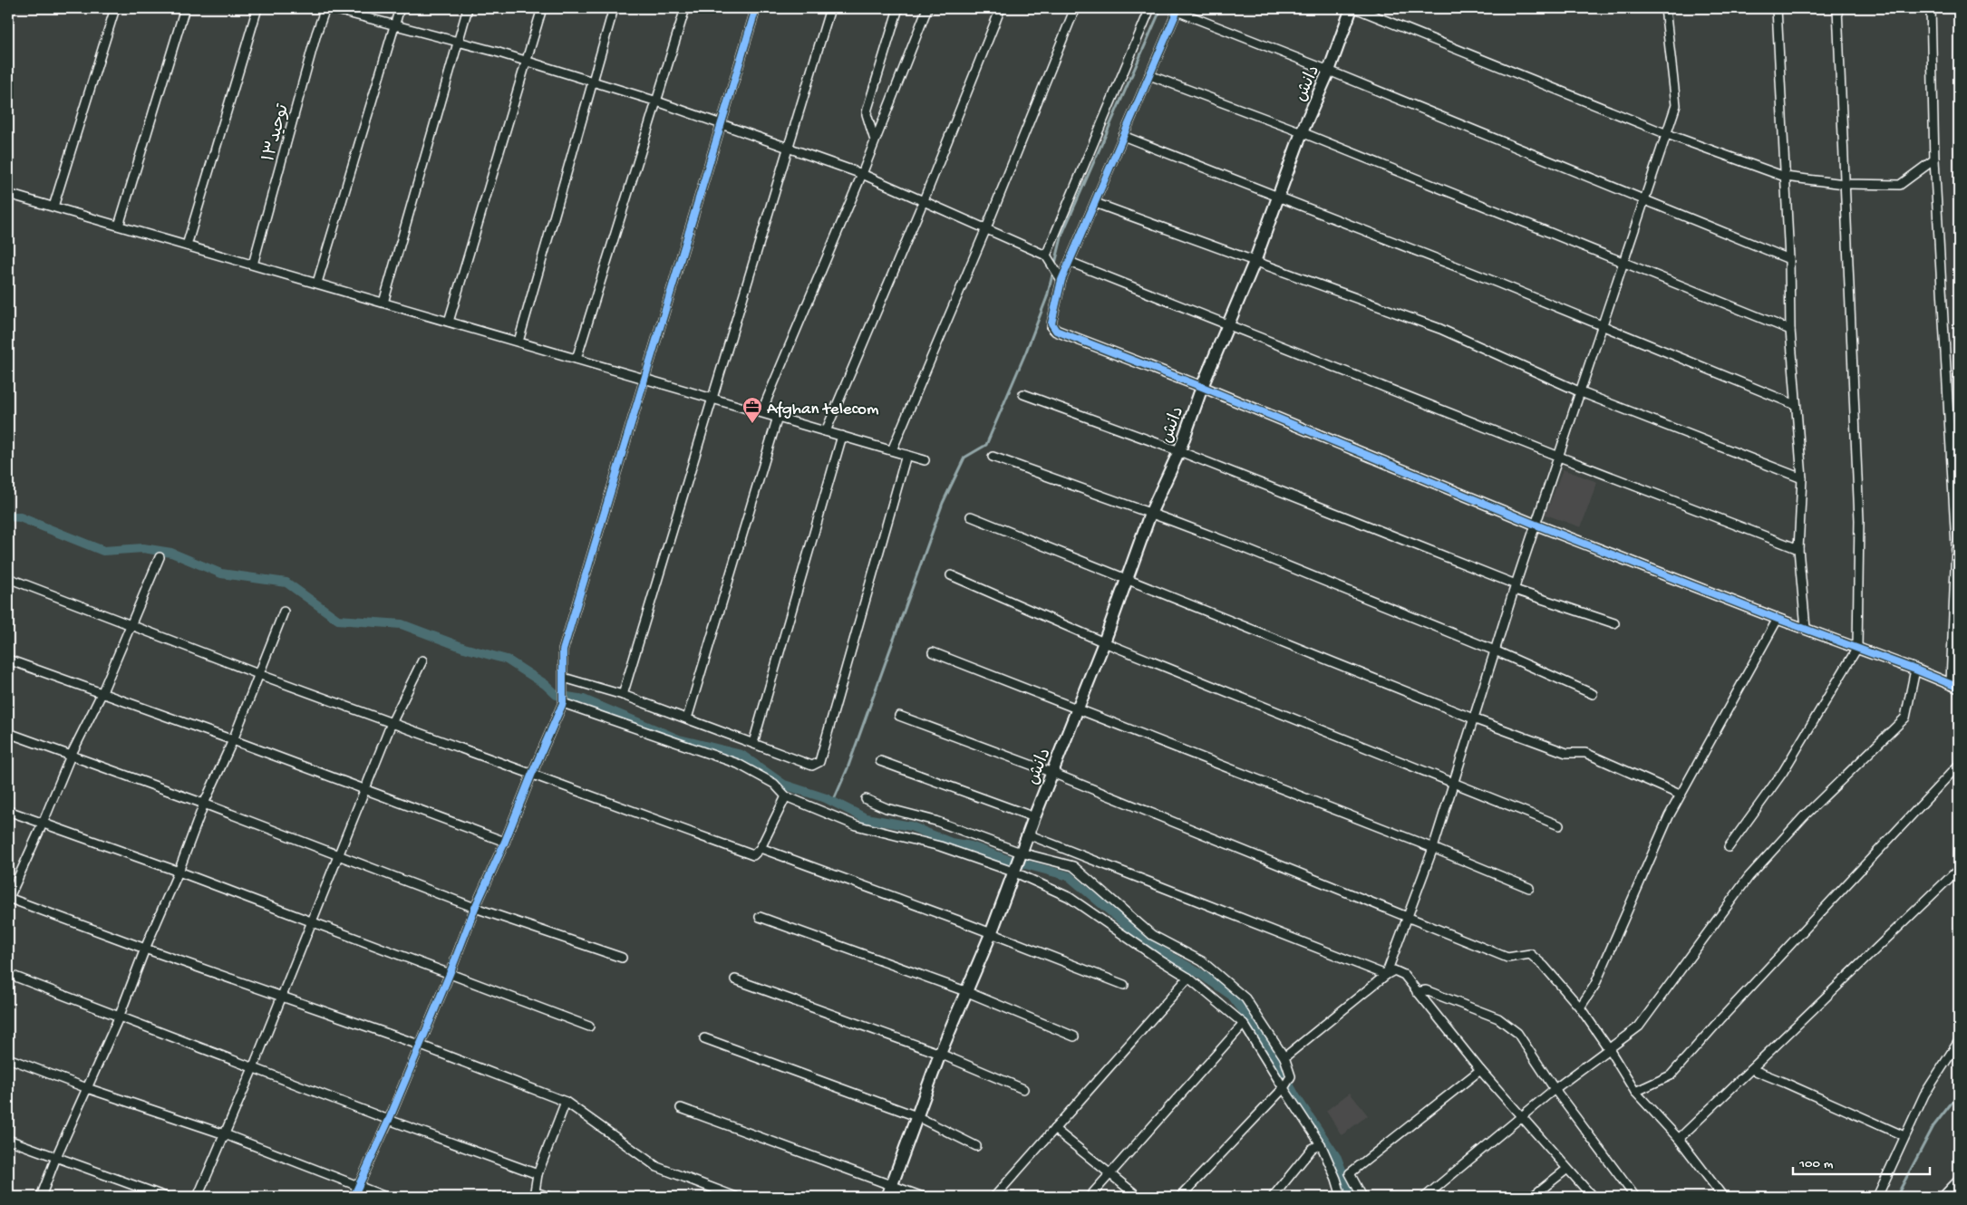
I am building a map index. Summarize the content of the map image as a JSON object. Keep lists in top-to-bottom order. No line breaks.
{"streets":{"main road":["دانش"],"street":["توحید۱۳"]},"places":{"office":["Afghan telecom"]},"scale_bar":"100 m"}
